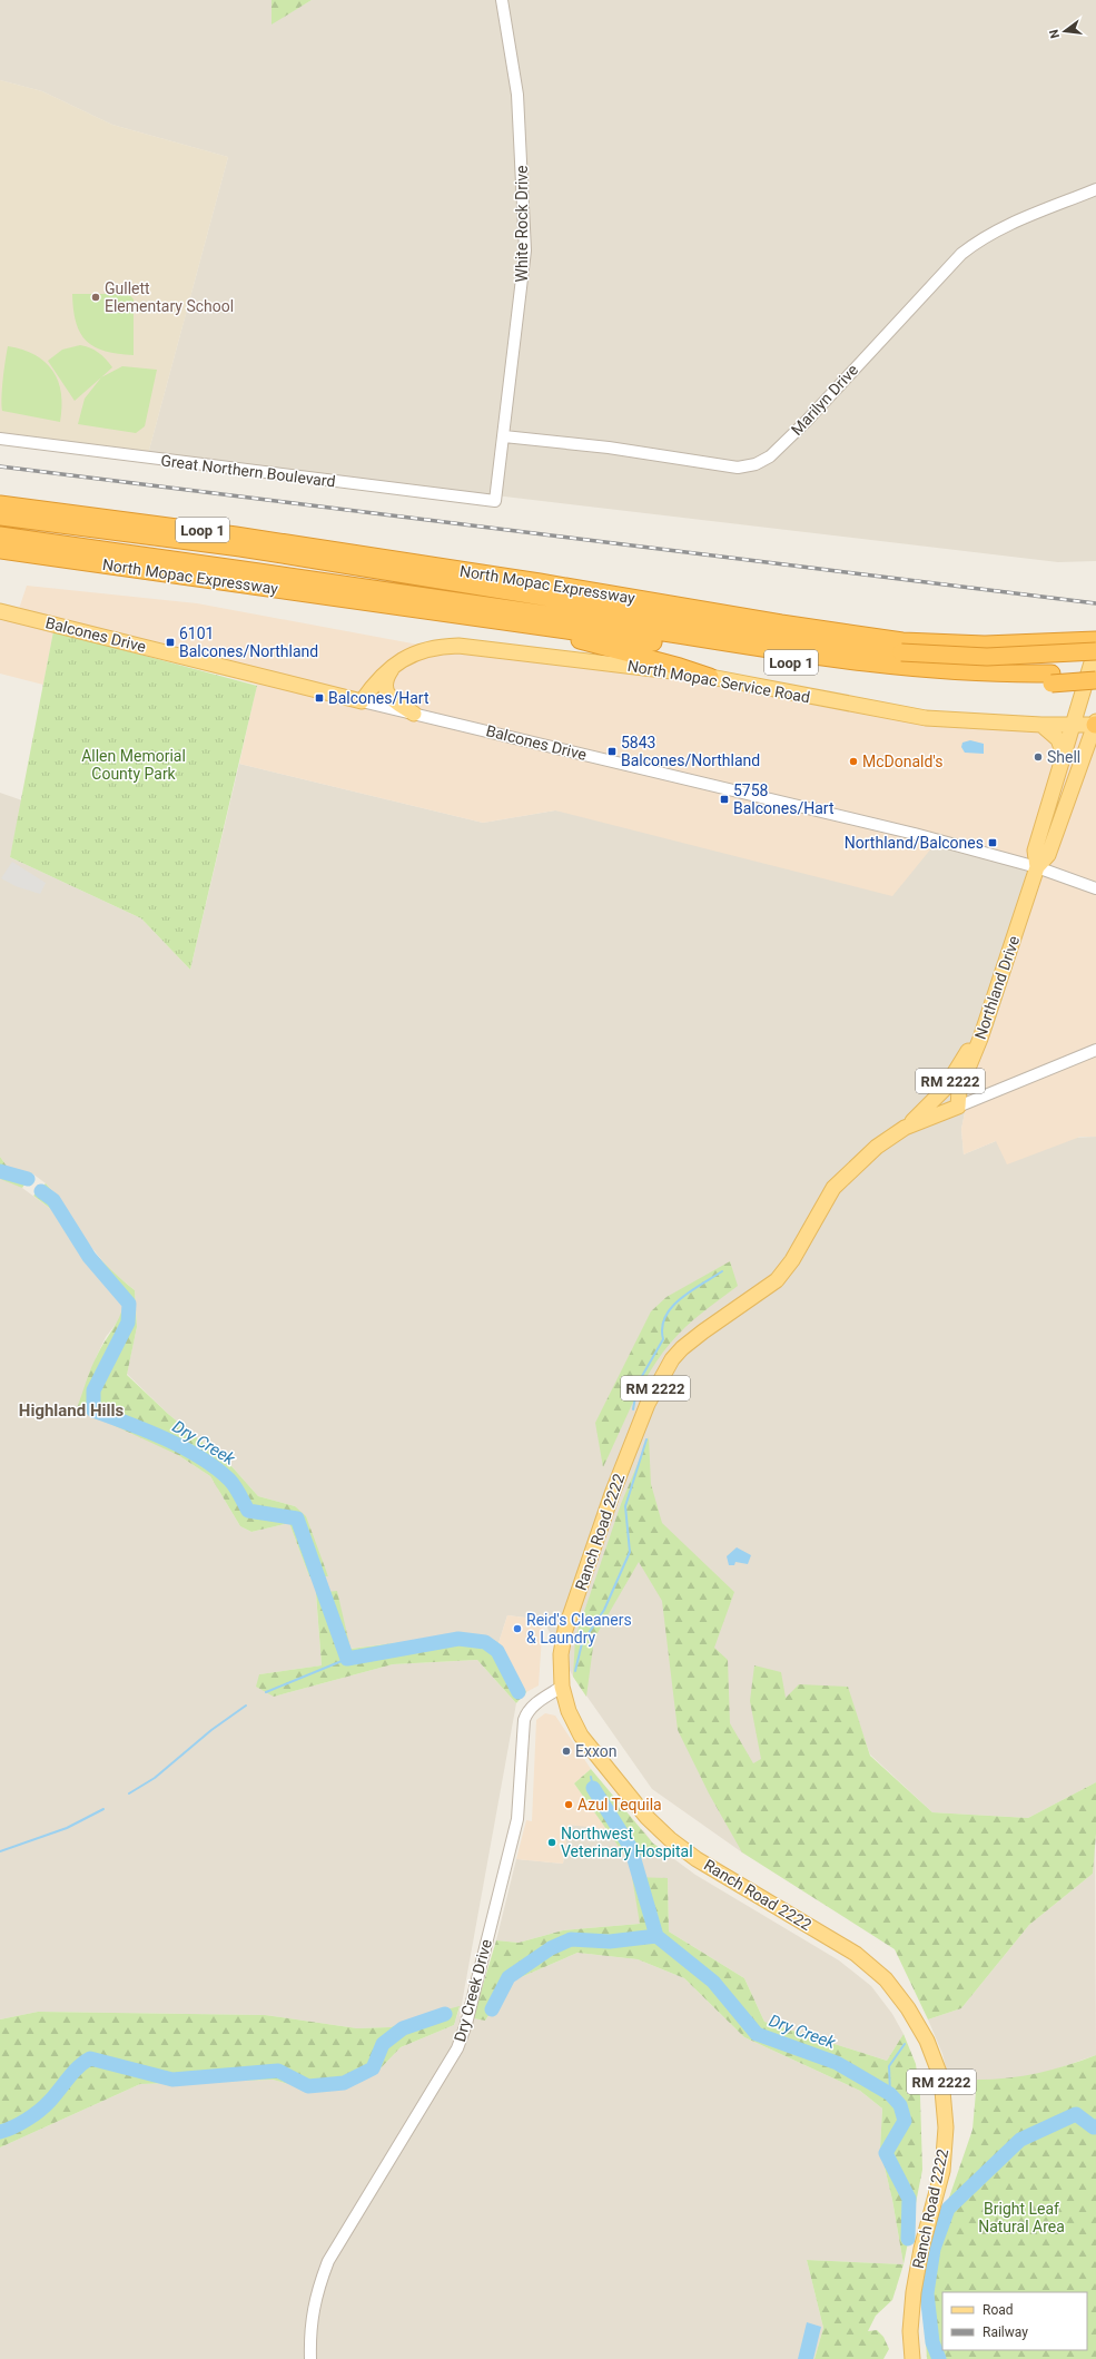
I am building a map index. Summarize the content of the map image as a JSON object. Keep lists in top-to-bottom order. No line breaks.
{"streets":{"highway":["Loop 1","North Mopac Expressway"],"main road":["Balcones Drive","North Mopac Service Road","Northland Drive","RM 2222","Ranch Road 2222"],"street":["White Rock Drive","Marilyn Drive","Great Northern Boulevard","Dry Creek Drive"]},"crossings":[["White Rock Drive","Marilyn Drive"],["White Rock Drive","Great Northern Boulevard"],["Balcones Drive","North Mopac Service Road"],["Balcones Drive","Northland Drive"],["North Mopac Service Road","Northland Drive"],["Northland Drive","RM 2222"],["Northland Drive","Ranch Road 2222"],["RM 2222","Ranch Road 2222"],["Ranch Road 2222","Dry Creek Drive"]],"districts":["Highland Hills"],"water":["Dry Creek"],"parks":["Allen Memorial County Park","Bright Leaf Natural Area"],"places":{"other":["Gullett Elementary School","Shell","McDonald's","Reid's Cleaners & Laundry","Exxon","Azul Tequila","Northwest Veterinary Hospital"],"transit":["6101 Balcones/Northland","Balcones/Hart","5843 Balcones/Northland","5758 Balcones/Hart","Northland/Balcones"]},"legend":["Road","Railway"],"north":"left"}
